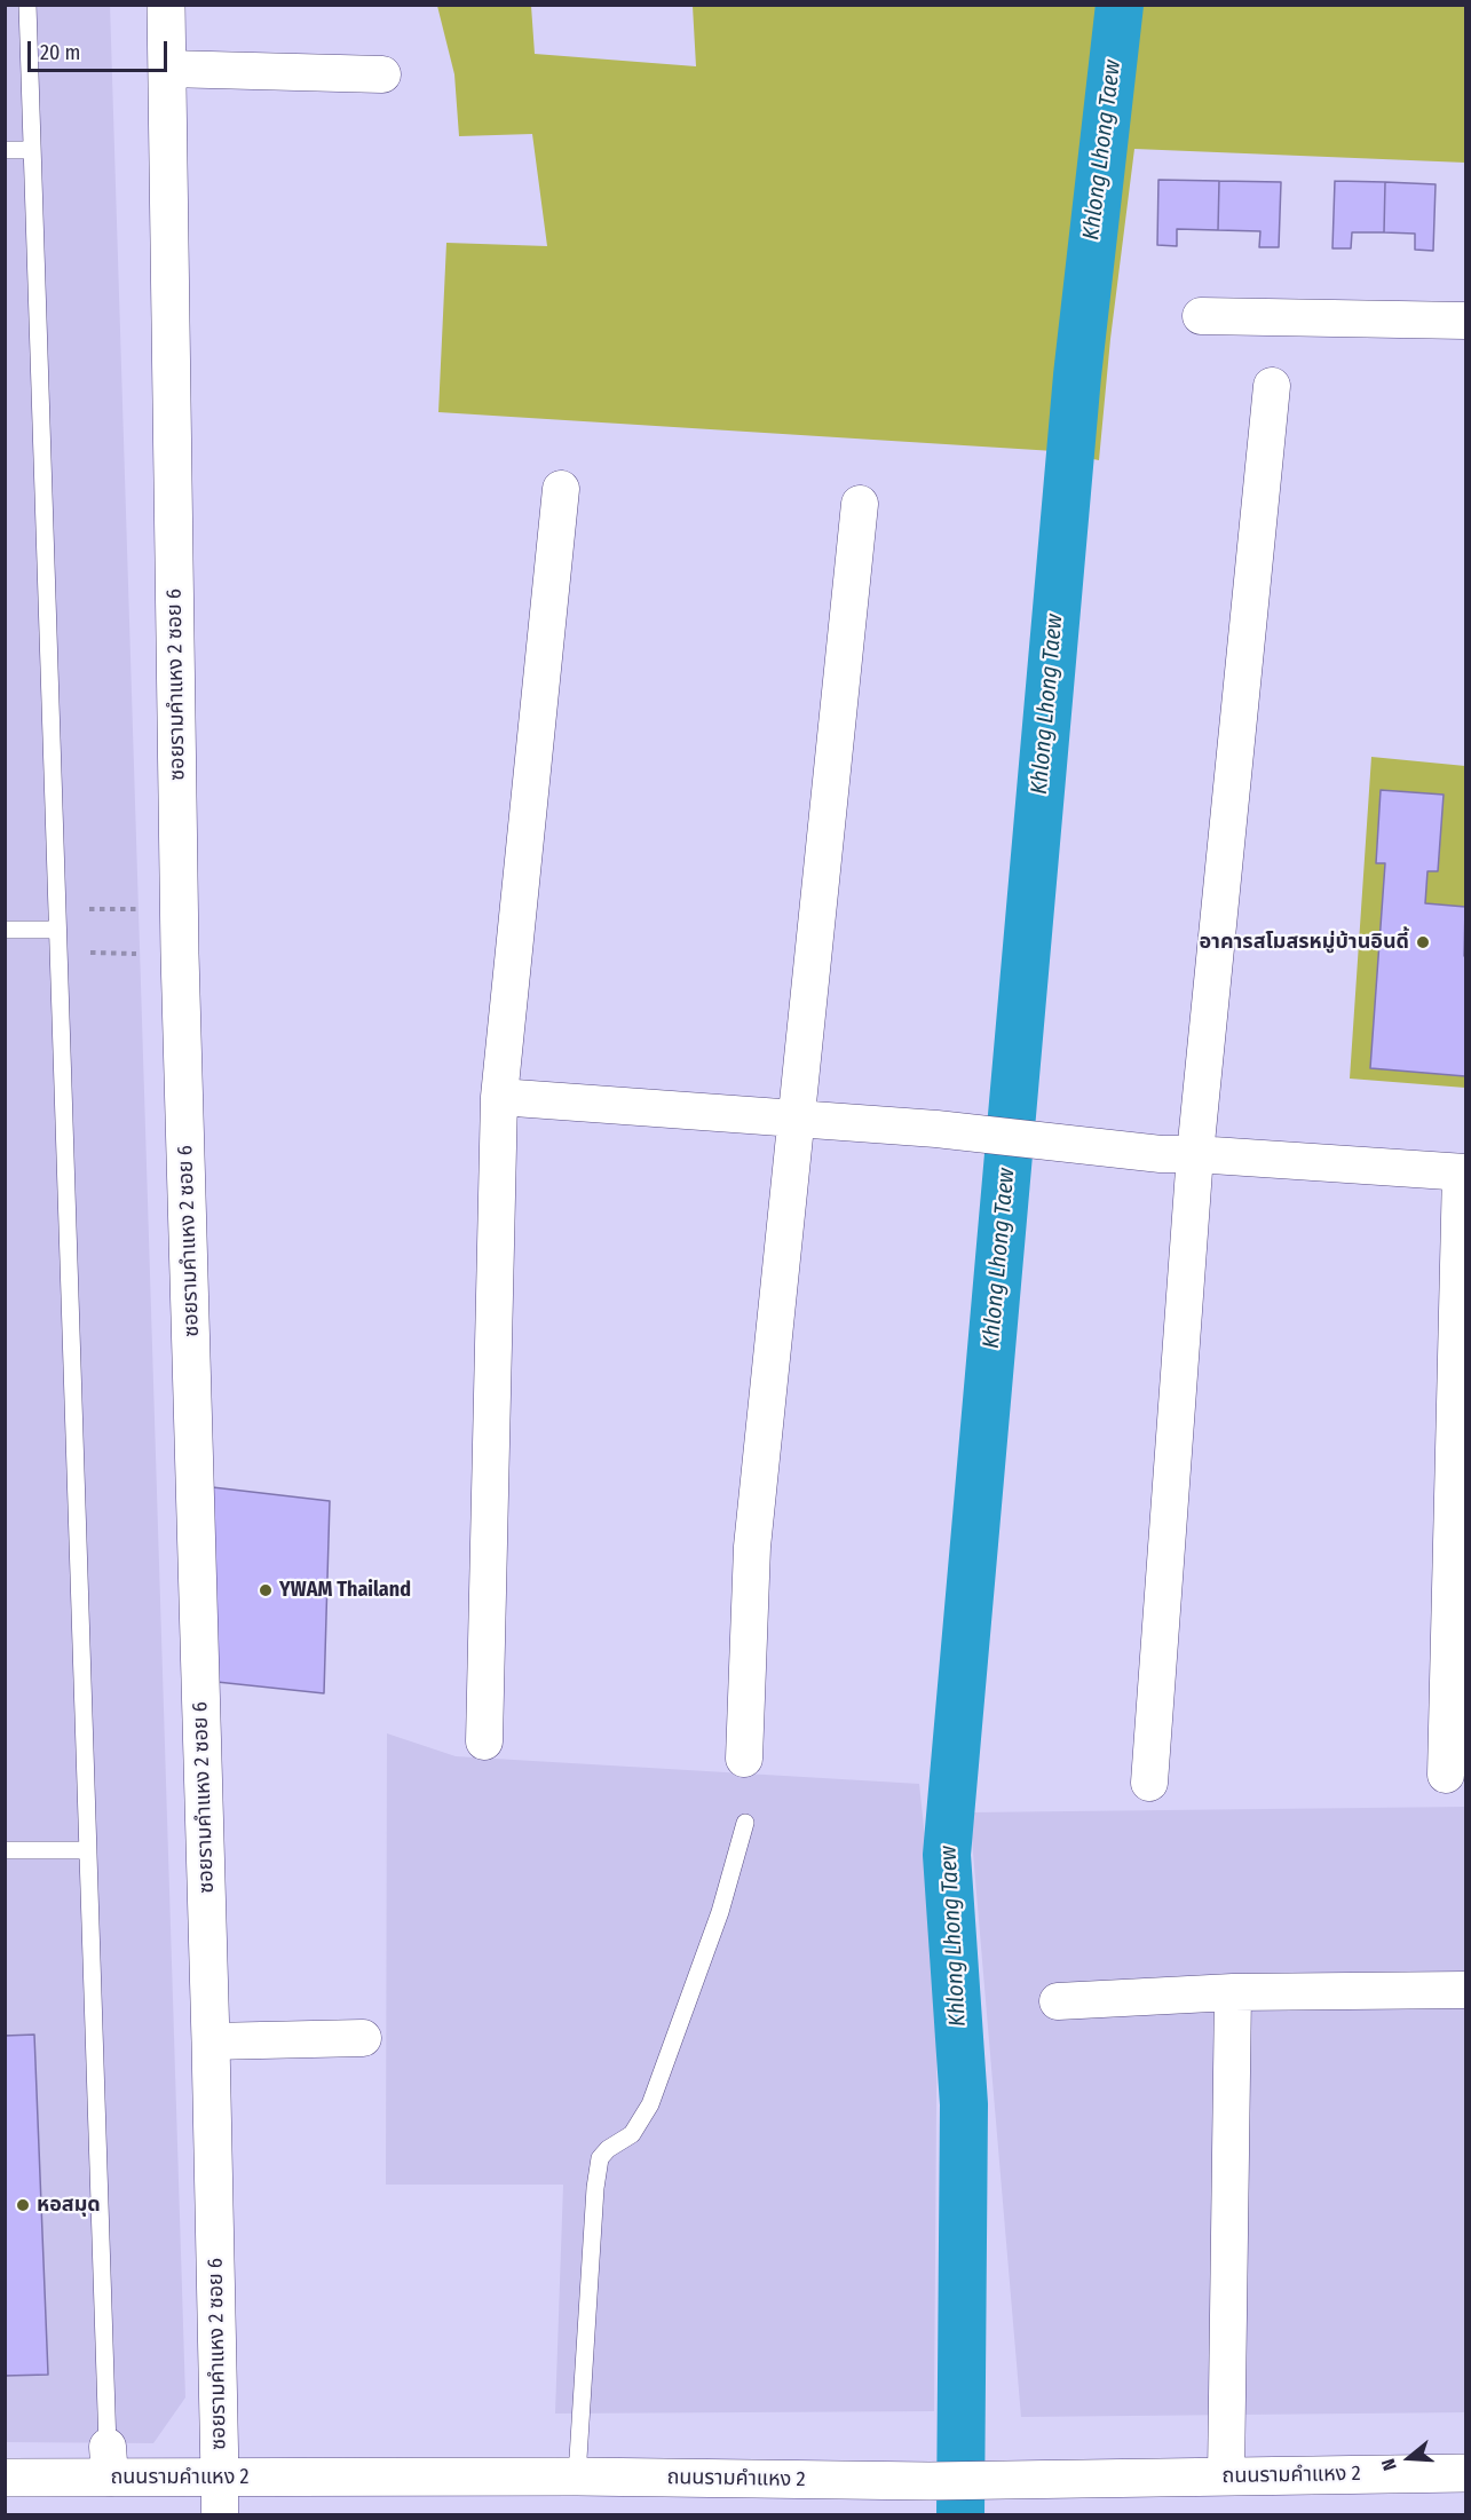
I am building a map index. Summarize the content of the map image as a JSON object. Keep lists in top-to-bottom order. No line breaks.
{"streets":{"street":["ซอยรามคำแหง 2 ซอย 6","ถนนรามคำแหง 2"]},"crossings":[["ซอยรามคำแหง 2 ซอย 6","ถนนรามคำแหง 2"]],"water":["Khlong Lhong Taew"],"places":["อาคารสโมสรหมู่บ้านอินดี้","YWAM Thailand","หอสมุด"],"scale_bar":"20 m","north":"left"}
